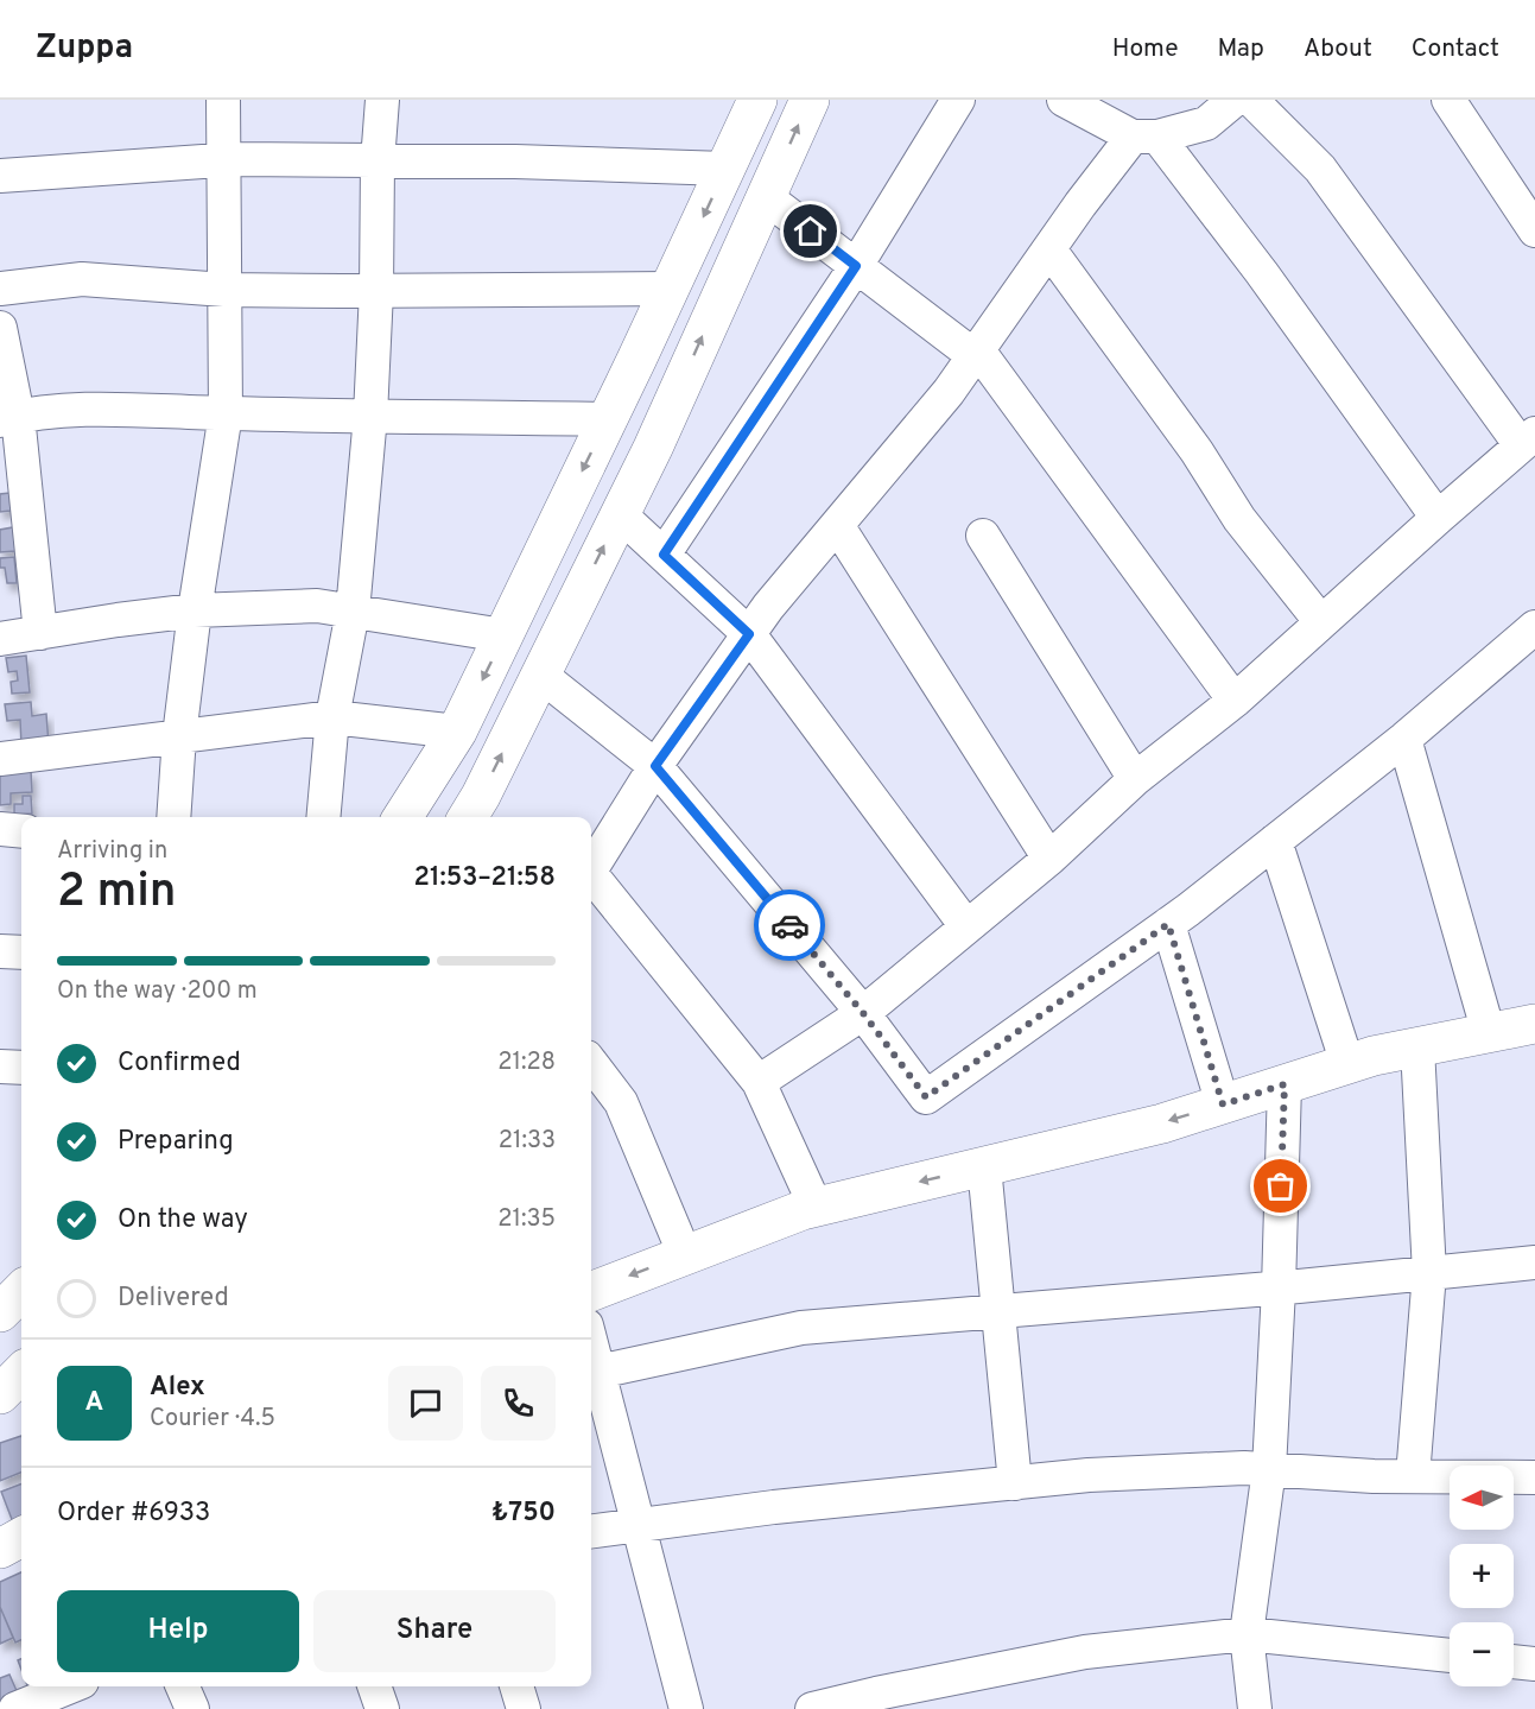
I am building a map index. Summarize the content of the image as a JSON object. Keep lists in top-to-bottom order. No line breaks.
{"north":"left","page":{"header":"Zuppa","nav":["Home","Map","About","Contact"],"heading":["2 min","Arriving in","21:53–21:58"],"panel":["Alex","Courier · 4.5","Order #6933","₺750"],"bar":"On the way · 200 m","list":[["Confirmed","21:28"],["Preparing","21:33"],["On the way","21:35"],"Delivered"],"round":"A","map_buttons":["+","−"],"buttons":["Help","Share"]}}
